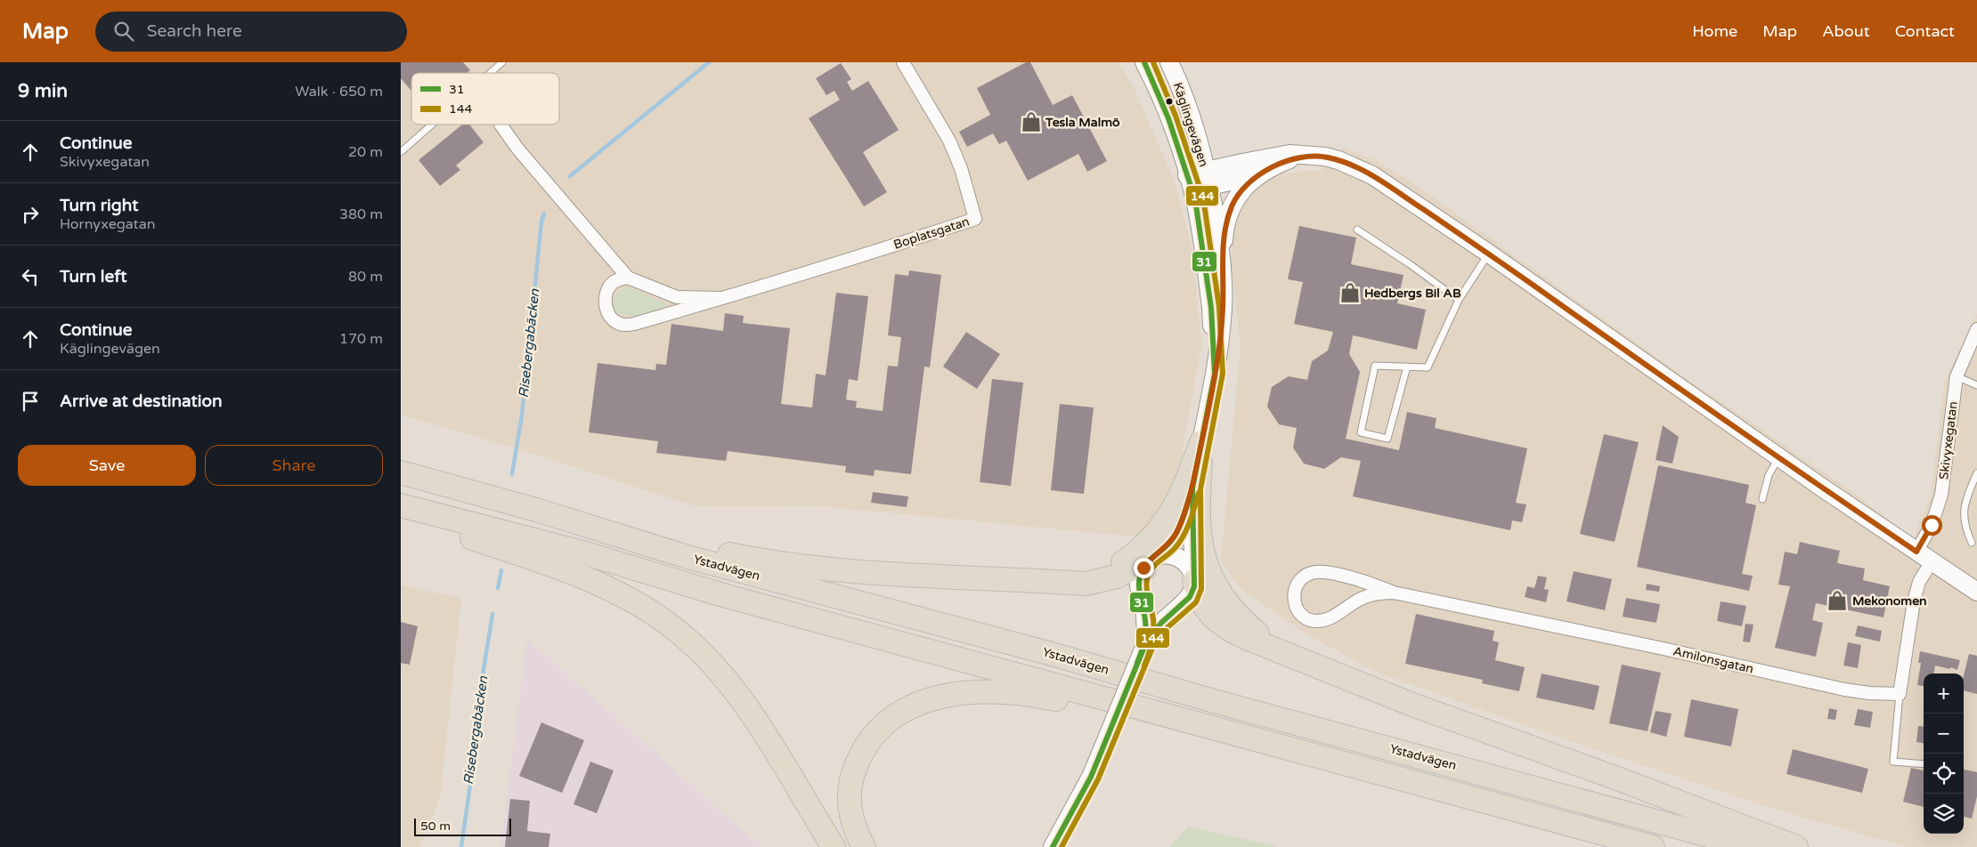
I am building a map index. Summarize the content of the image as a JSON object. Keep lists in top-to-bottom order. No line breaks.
{"streets":{"highway":["Ystadvägen"],"main road":["Käglingevägen"],"street":["Boplatsgatan","Skivyxegatan","Amilonsgatan"]},"water":["Risebergabäcken"],"places":{"shop":["Tesla Malmö","Hedbergs Bil AB","Mekonomen"]},"lines":["transit line 31","transit line 144"],"legend":["31","144"],"scale_bar":"50 m","page":{"header":"Map","search":"Search here","nav":["Home","Map","About","Contact"],"heading":["9 min","Walk · 650 m"],"list":[["Continue","Skivyxegatan","20 m"],["Turn right","Hornyxegatan","380 m"],["Turn left","80 m"],["Continue","Käglingevägen","170 m"],"Arrive at destination"],"buttons":["Save","Share"],"map_buttons":["+","−"],"scale":"50 m"}}
